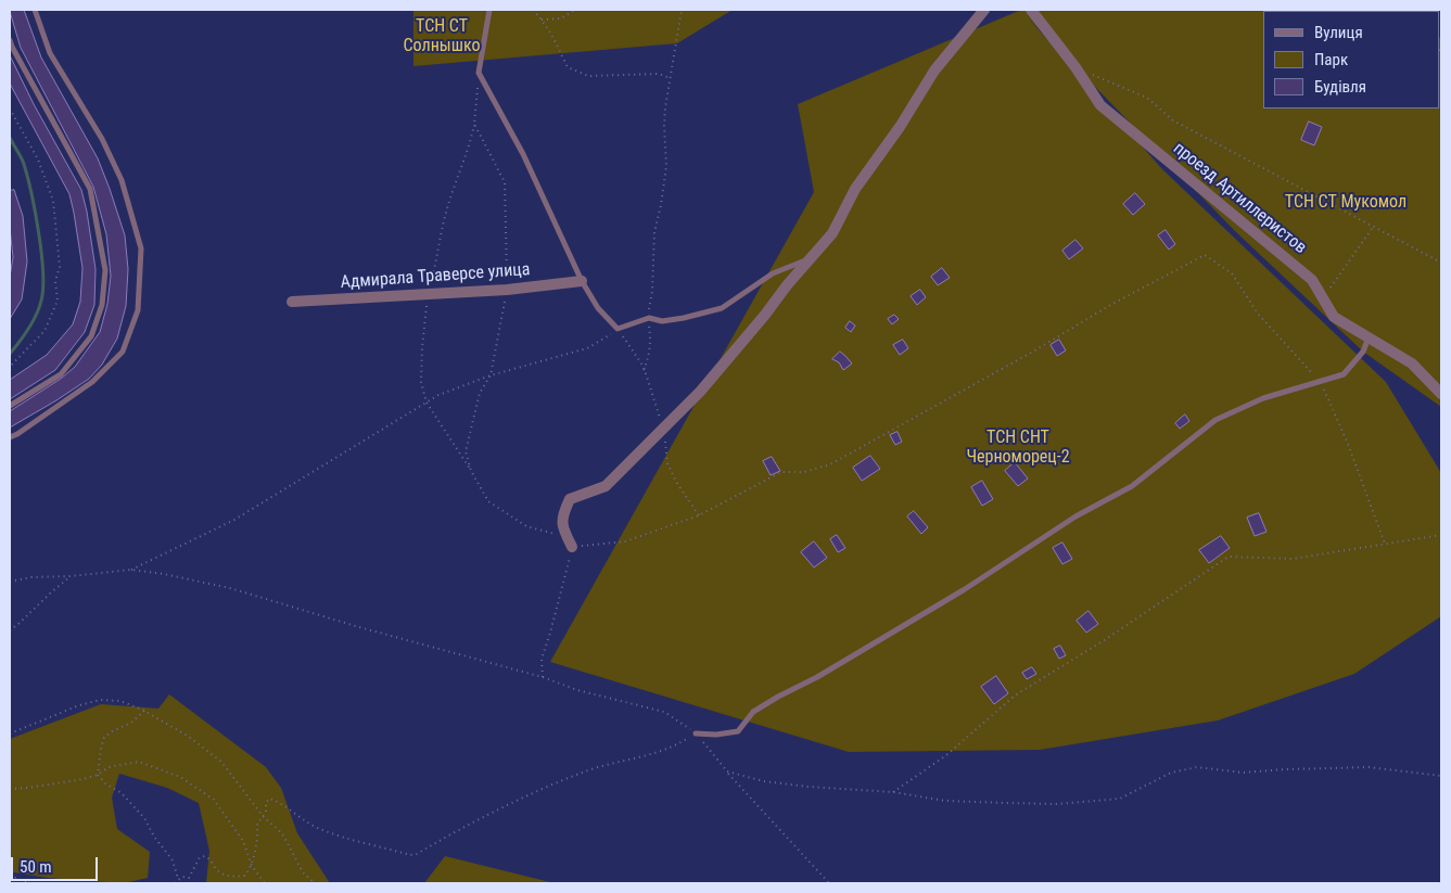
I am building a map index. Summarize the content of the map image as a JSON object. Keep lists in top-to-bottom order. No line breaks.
{"streets":{"street":["проезд Артиллеристов","Адмирала Траверсе улица"]},"parks":["ТСН СТ Солнышко","ТСН СТ Мукомол","ТСН СНТ Черноморец-2"],"legend":["Вулиця","Парк","Будівля"],"scale_bar":"50 m"}
